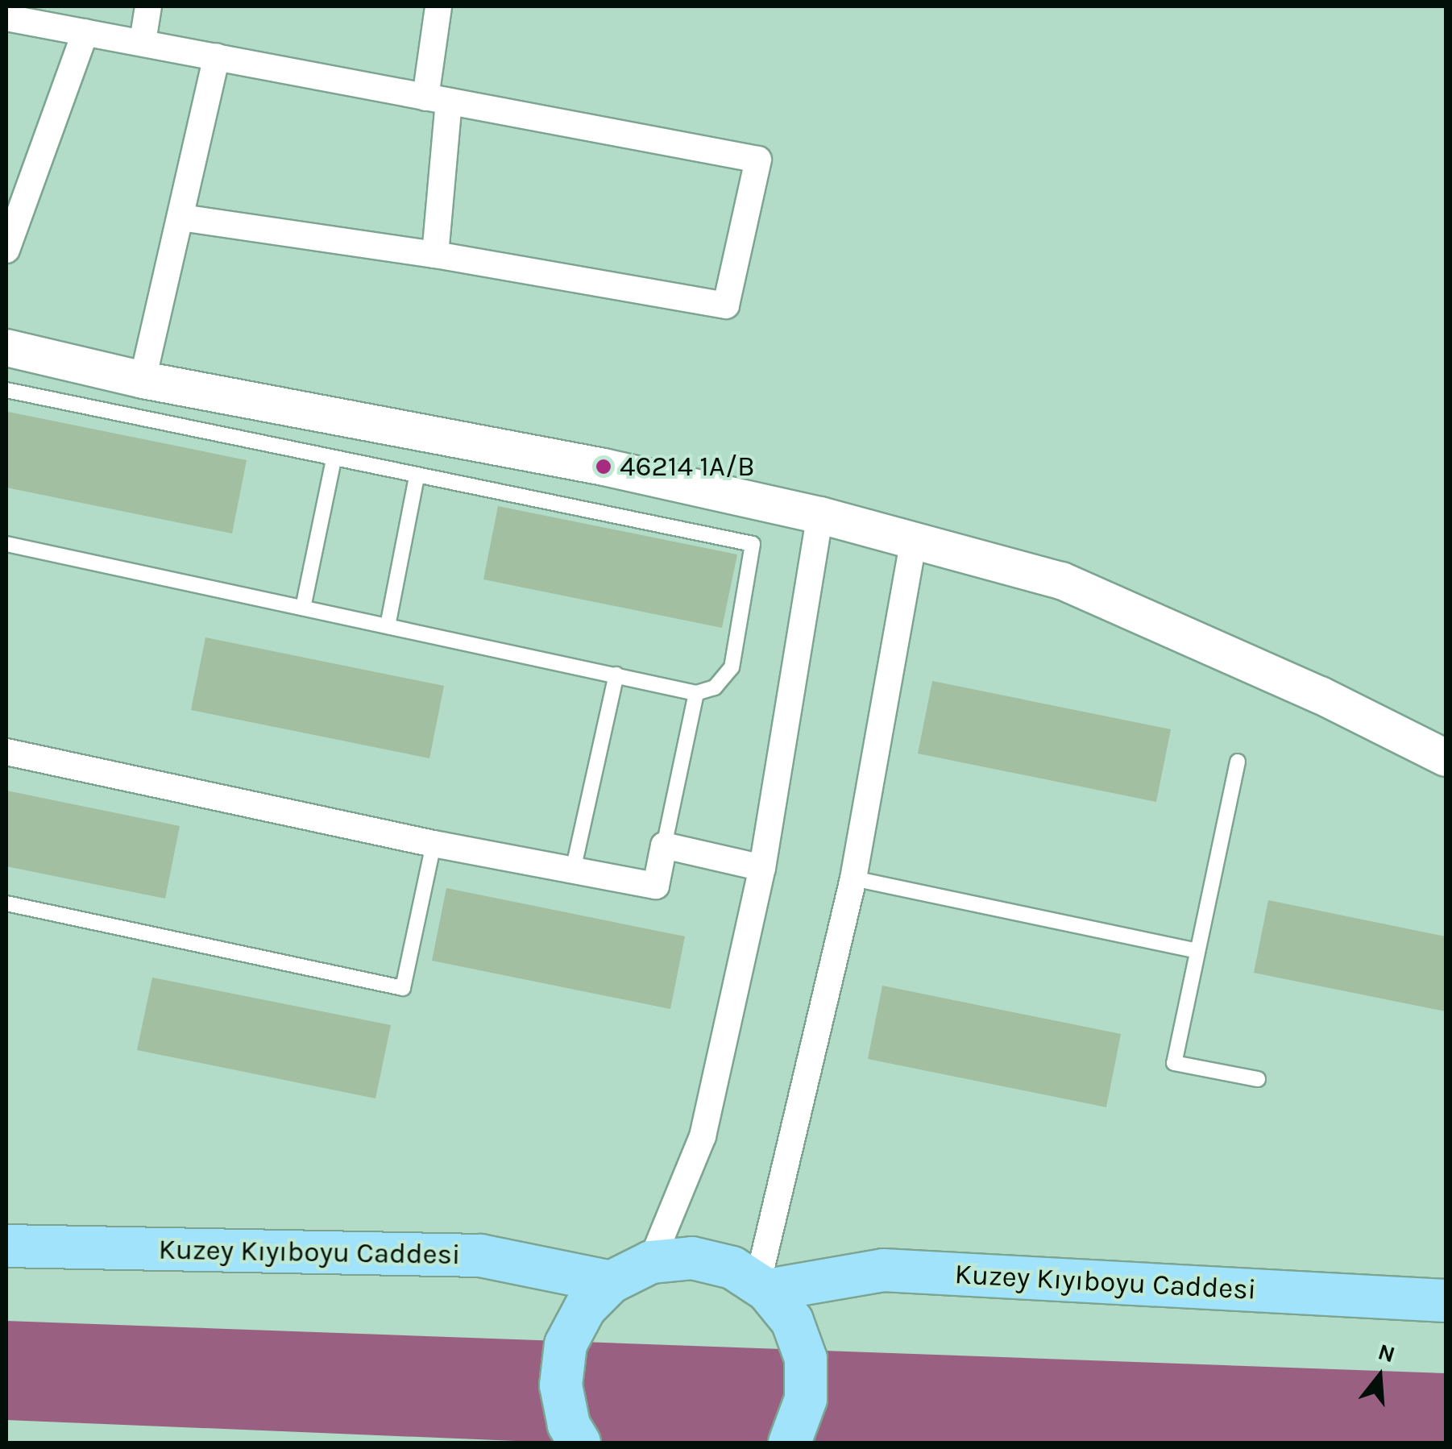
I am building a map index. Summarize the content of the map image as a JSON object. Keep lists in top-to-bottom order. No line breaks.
{"streets":{"main road":["Kuzey Kıyıboyu Caddesi"]},"places":["46214 1A/B"],"north":"top"}
